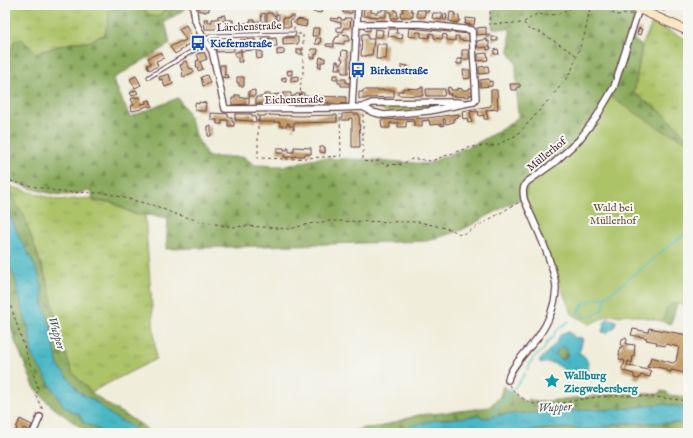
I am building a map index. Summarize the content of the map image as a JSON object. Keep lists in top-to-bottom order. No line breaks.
{"streets":{"street":["Eichenstraße","Müllerhof"],"lane":["Lärchenstraße"]},"crossings":[["Lärchenstraße","Eichenstraße"]],"water":["Wupper"],"parks":["Wald bei Müllerhof"],"places":{"bus stop":["Kiefernstraße","Birkenstraße"],"place":["Wallburg Ziegwebersberg"]}}
